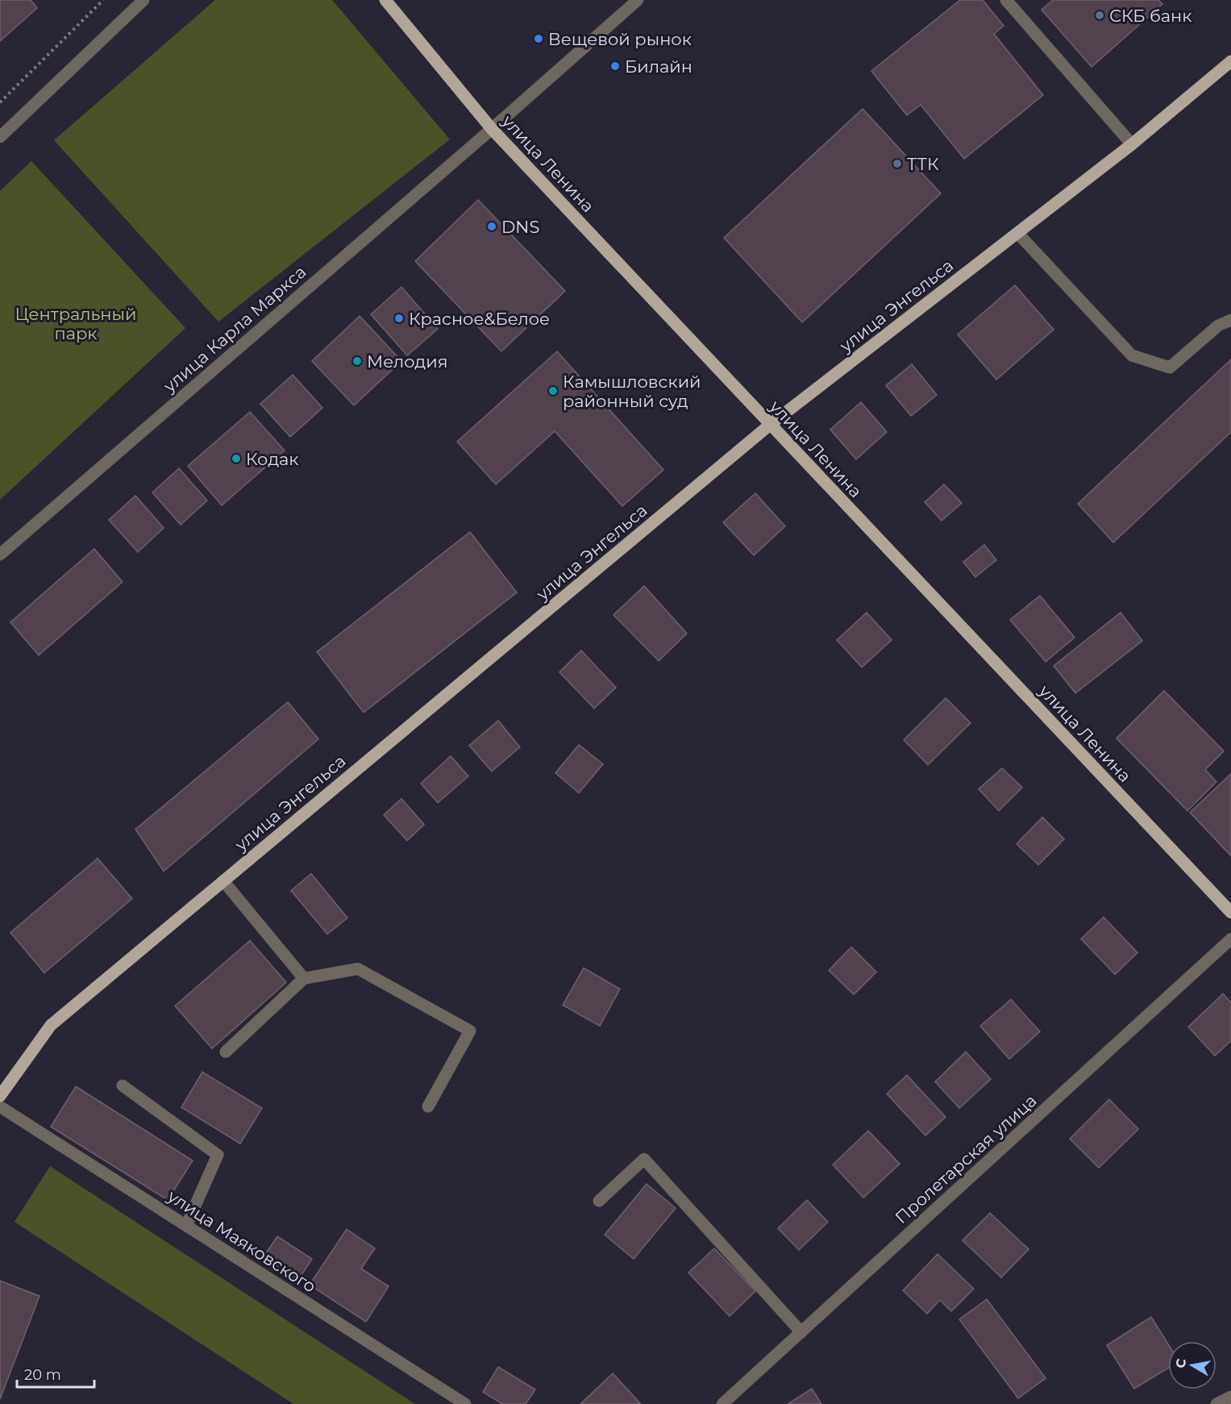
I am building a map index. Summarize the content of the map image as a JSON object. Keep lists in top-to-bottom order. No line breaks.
{"streets":{"main road":["улица Ленина","улица Энгельса"],"street":["улица Карла Маркса","Пролетарская улица","улица Маяковского"]},"crossings":[["улица Ленина","улица Энгельса"],["улица Ленина","улица Карла Маркса"]],"parks":["Центральный парк"],"places":["СКБ банк","Вещевой рынок","Билайн","ТТК","DNS","Красное&Белое","Мелодия","Камышловский районный суд","Кодак"],"scale_bar":"20 m","north":"left"}
